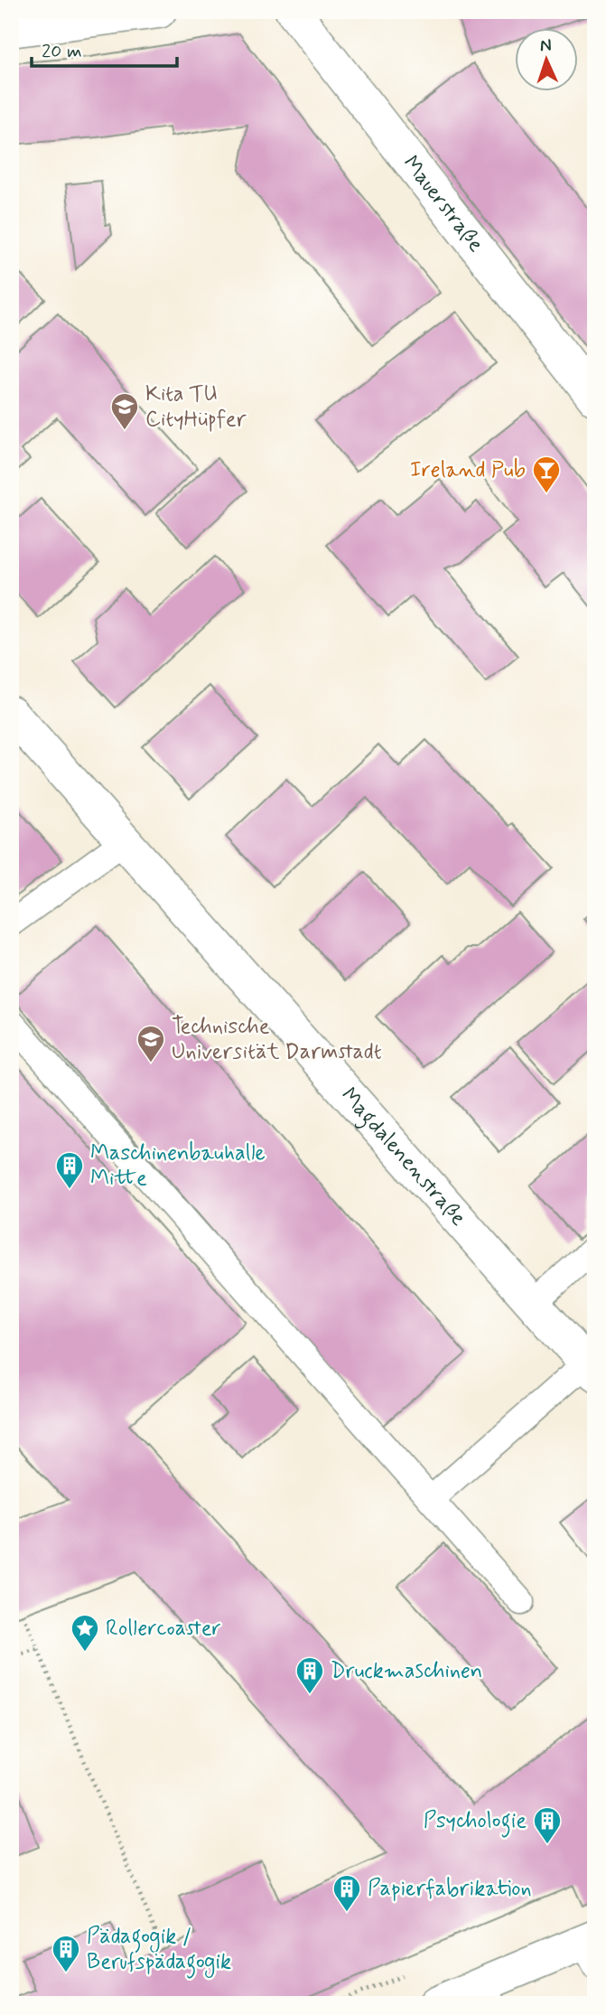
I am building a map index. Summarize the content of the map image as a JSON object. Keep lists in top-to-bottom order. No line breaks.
{"streets":{"street":["Mauerstraße","Magdalenenstraße"]},"places":{"school or university":["Kita TU CityHüpfer","Technische Universität Darmstadt"],"bar":["Ireland Pub"],"building":["Maschinenbauhalle Mitte","Druckmaschinen","Psychologie","Papierfabrikation","Pädagogik / Berufspädagogik"],"place":["Rollercoaster"]},"scale_bar":"20 m","north":"top"}
